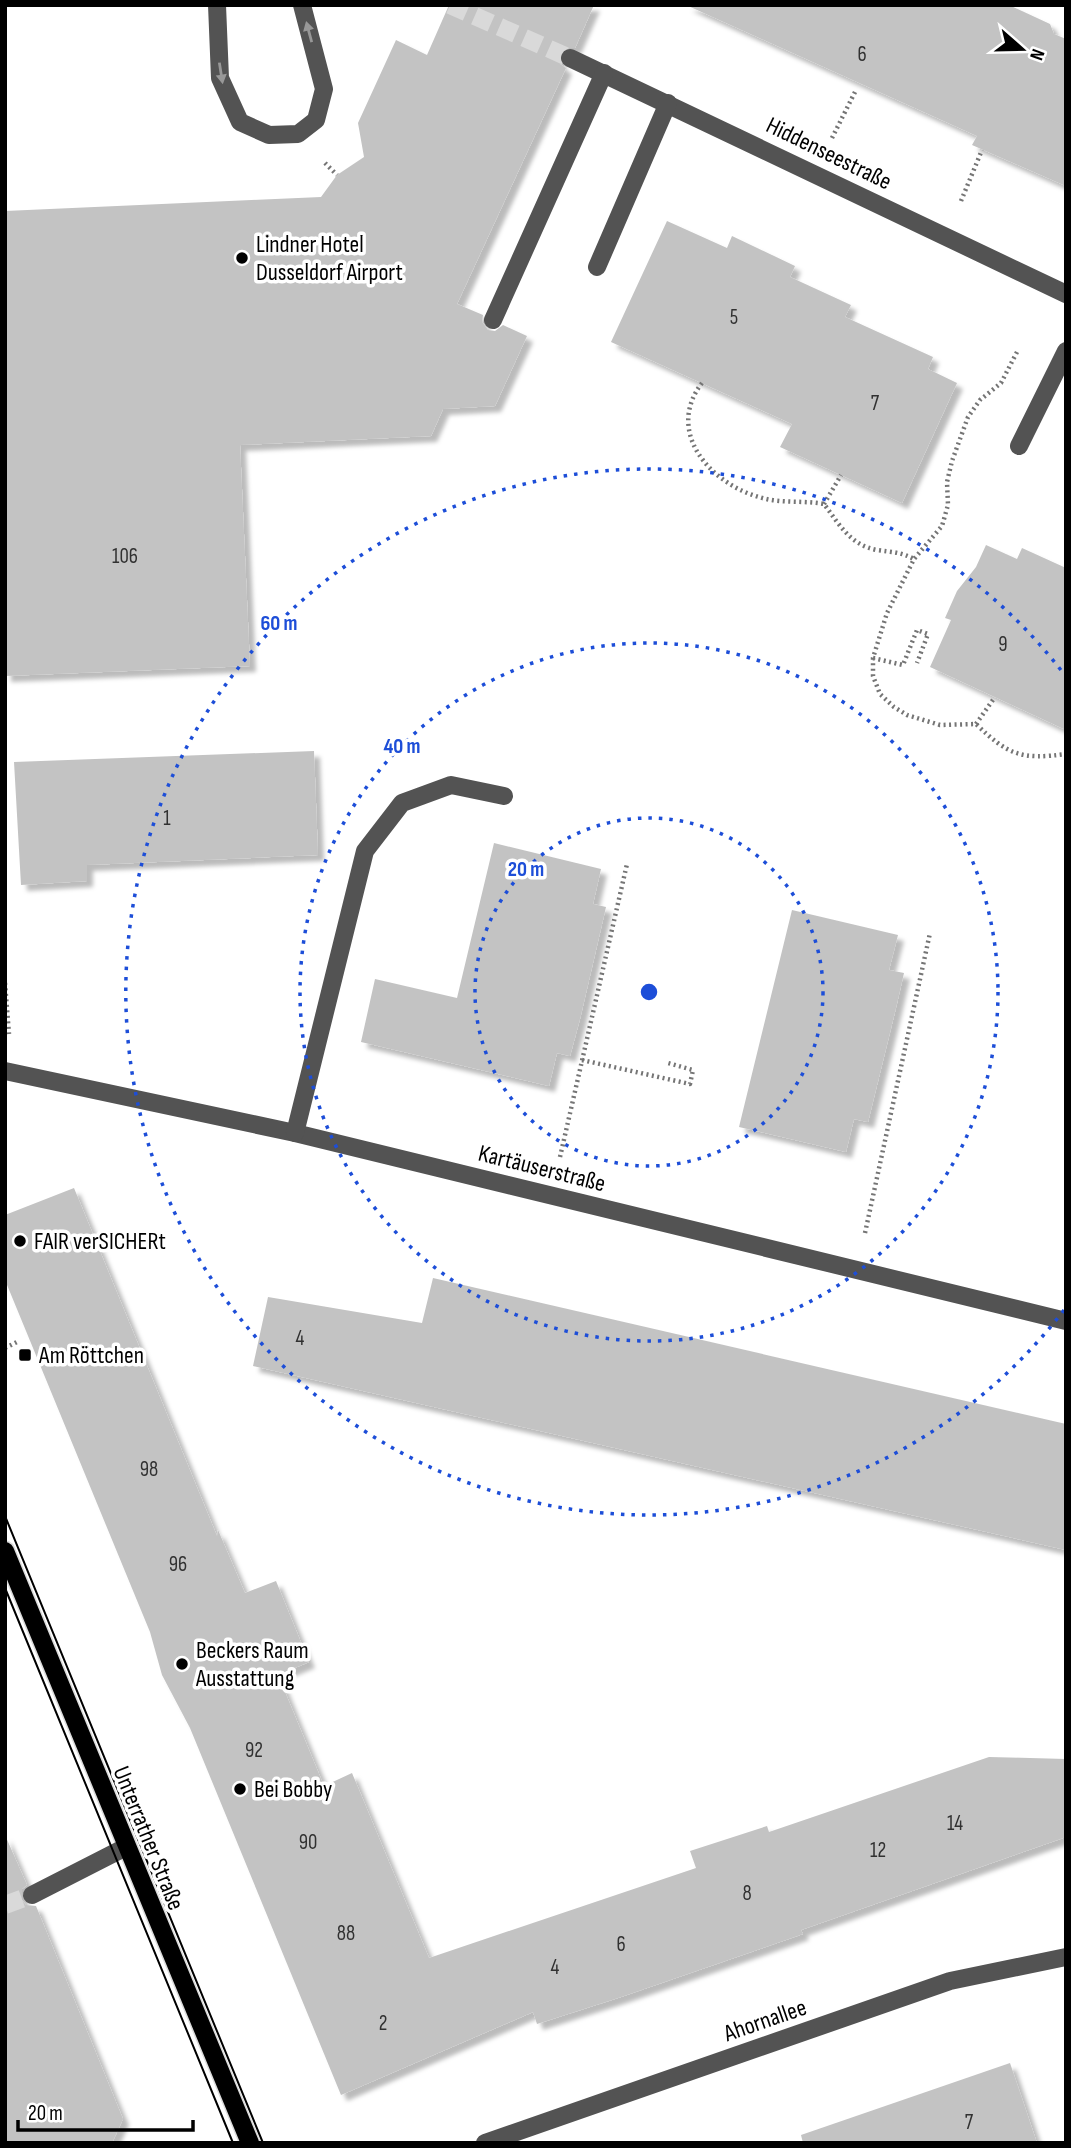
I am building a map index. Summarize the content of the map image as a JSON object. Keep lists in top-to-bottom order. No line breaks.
{"streets":{"main road":["Unterrather Straße"],"street":["Hiddenseestraße","Kartäuserstraße","Ahornallee"]},"places":{"other":["Lindner Hotel Dusseldorf Airport","FAIR verSICHERt","Beckers Raum Ausstattung","Bei Bobby"],"transit":["Am Röttchen"]},"house_numbers":["6","5","7","106","9","1","4","98","96","92","14","90","12","8","88","6","4","2","7"],"scale_bar":"20 m","north":"right","rings":["60 m","40 m","20 m"]}
